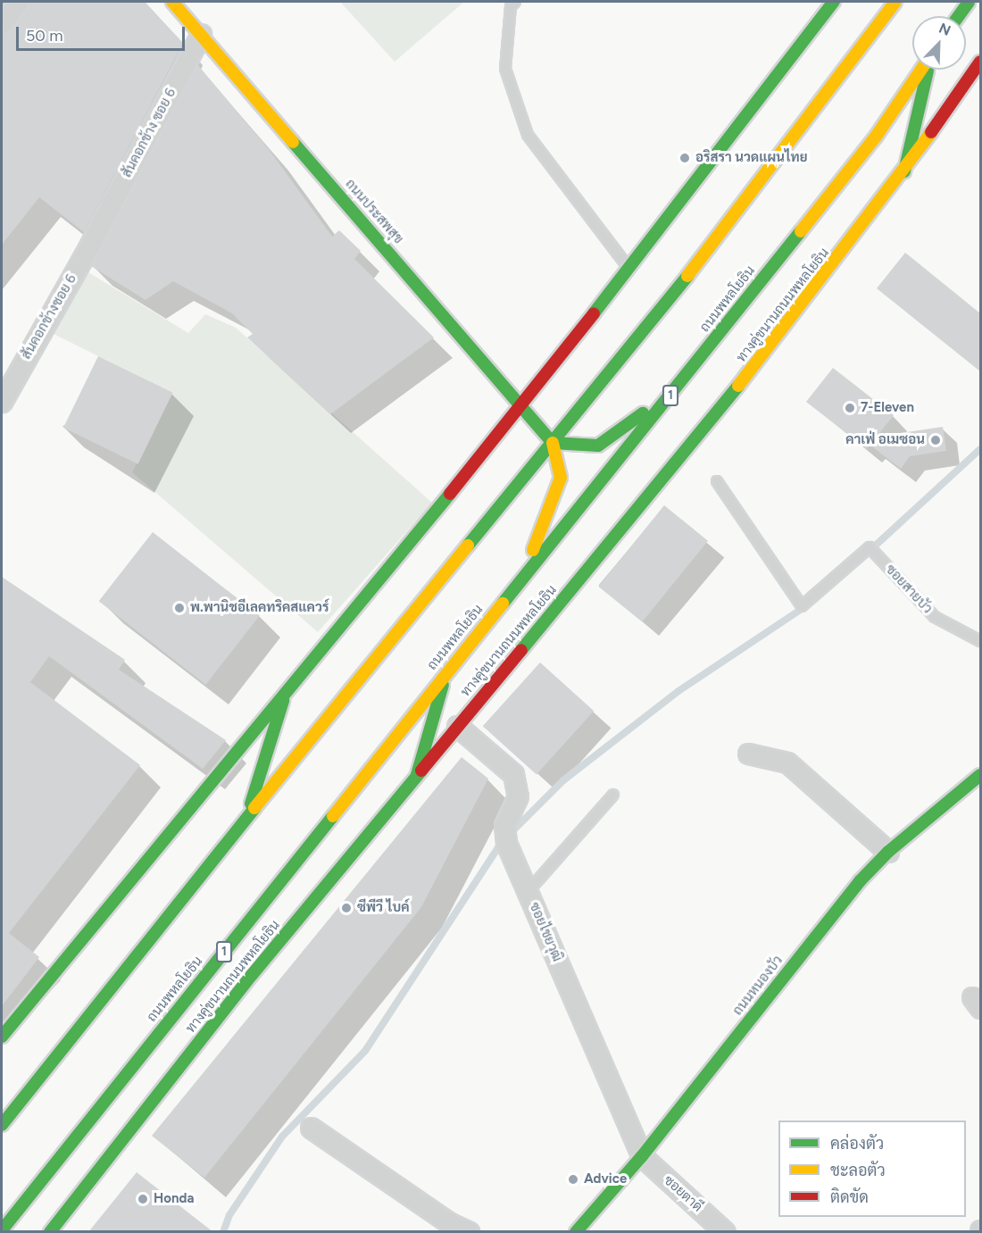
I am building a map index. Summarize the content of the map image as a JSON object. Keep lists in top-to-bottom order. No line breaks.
{"streets":{"main road":["ถนนประสพสุข","ถนนพหลโยธิน","ทางคู่ขนานถนนพหลโยธิน","1","ถนนหนองบัว"],"street":["สันคอกช้าง ซอย 6","สันคอกช้างซอย 6","ซอยไชยวุฒิ","ซอยตาดี"],"lane":["ซอยสายบัว"]},"crossings":[["สันคอกช้าง ซอย 6","ถนนประสพสุข"],["สันคอกช้าง ซอย 6","สันคอกช้างซอย 6"],["ทางคู่ขนานถนนพหลโยธิน","ซอยไชยวุฒิ"],["ซอยไชยวุฒิ","ถนนหนองบัว"],["ซอยไชยวุฒิ","ซอยตาดี"],["ถนนหนองบัว","ซอยตาดี"]],"places":["อริสรา นวดแผนไทย","7-Eleven","คาเฟ่ อเมซอน","พ.พานิชอีเลคทริคสแควร์","ซีพีวี ไบค์","Advice","Honda"],"legend":["คล่องตัว","ชะลอตัว","ติดขัด"],"scale_bar":"50 m","north":"top right"}
